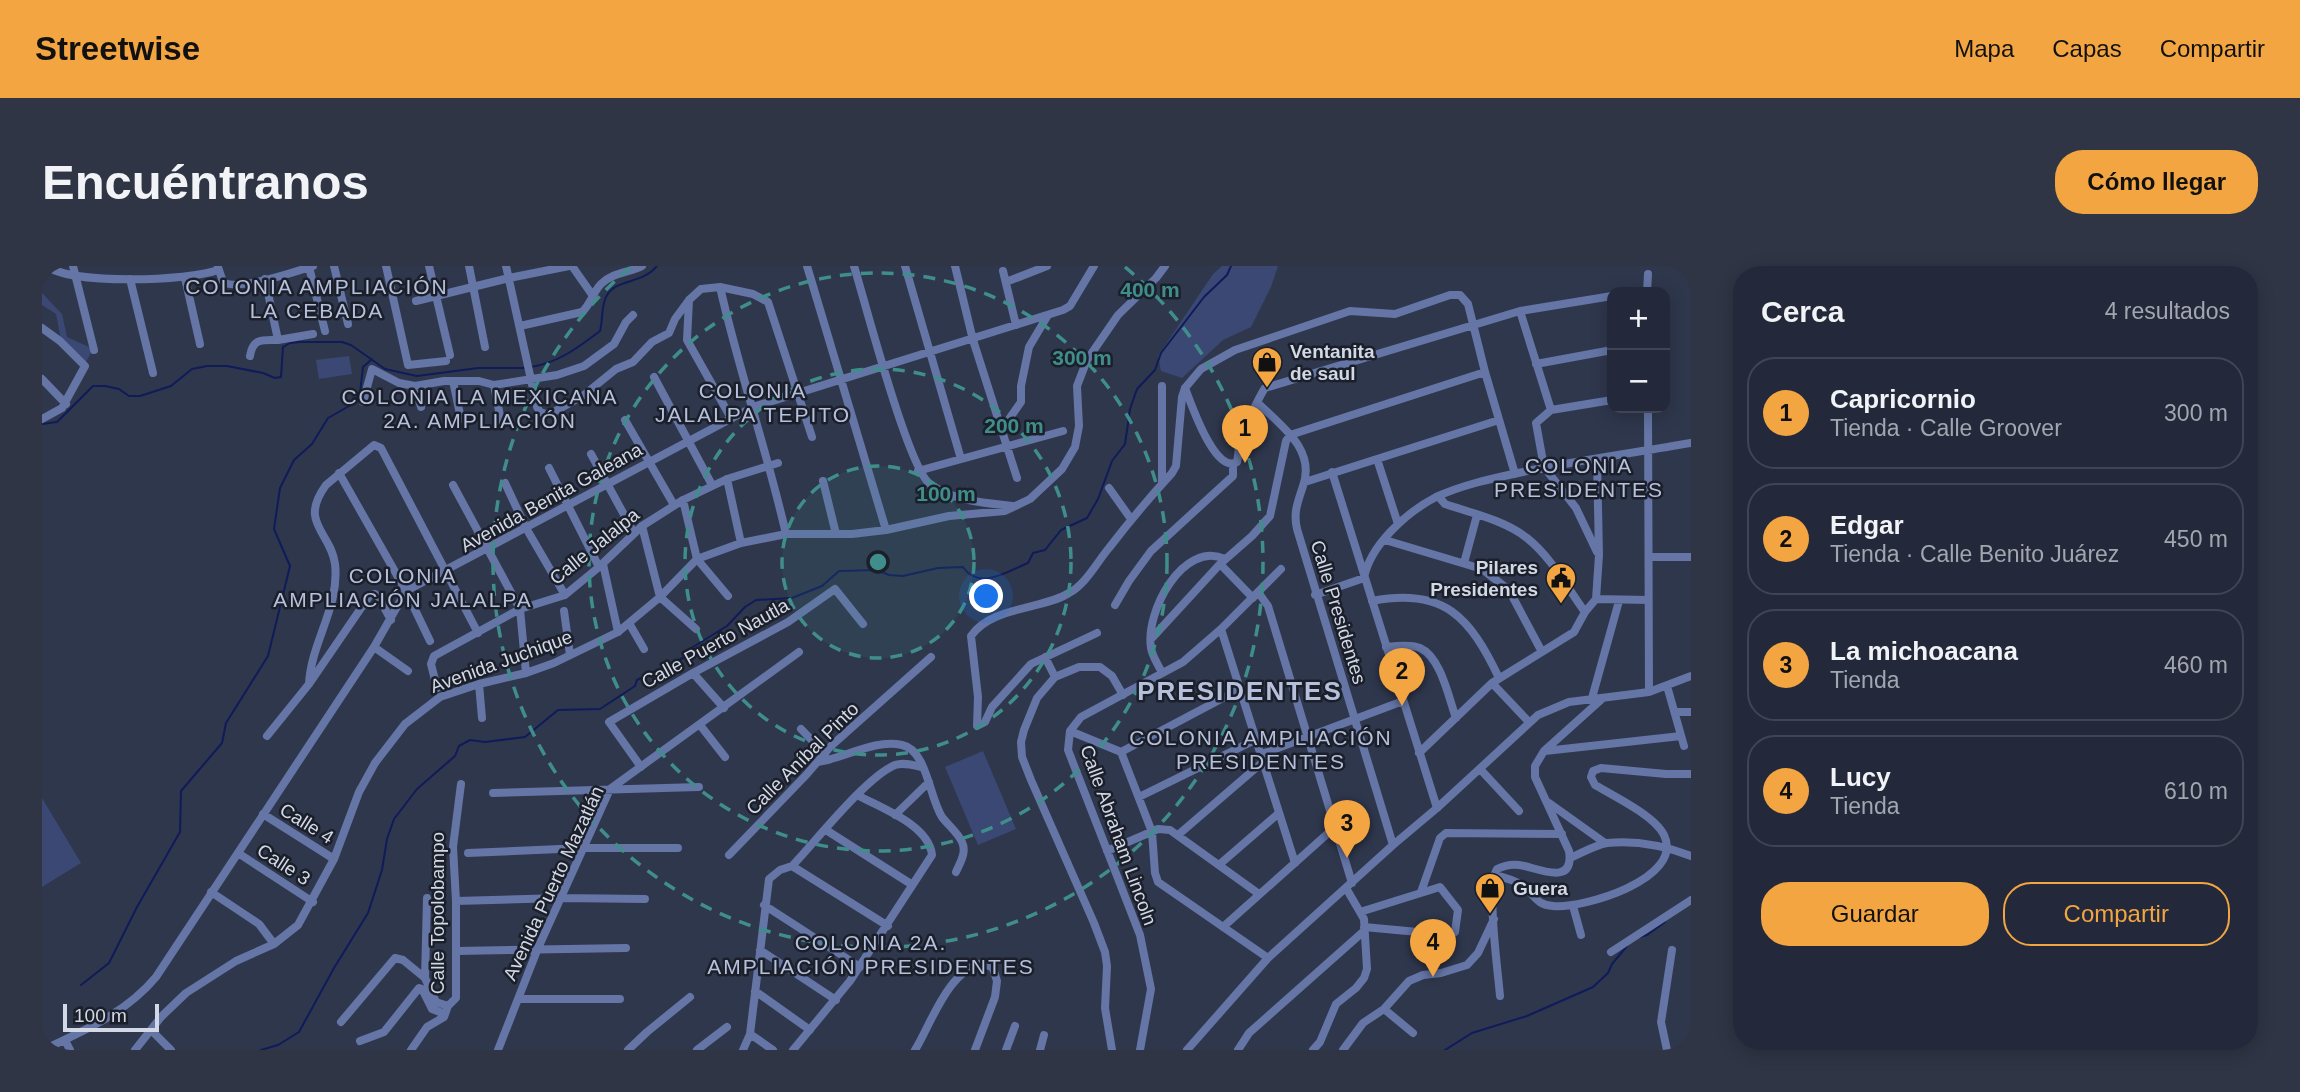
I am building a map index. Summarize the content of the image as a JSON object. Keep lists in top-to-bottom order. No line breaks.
{"streets":{"street":["Avenida Benita Galeana","Calle Jalalpa","Calle Presidentes","Calle Puerto Nautla","Avenida Juchique","Calle Aníbal Pinto","Calle 4","Calle Abraham Lincoln","Calle 3","Avenida Puerto Mazatlán","Calle Topolobampo"]},"crossings":[["Calle Puerto Nautla","Avenida Puerto Mazatlán"],["Avenida Juchique","Calle 4"],["Avenida Juchique","Calle 3"]],"districts":["COLONIA AMPLIACIÓN LA CEBADA","COLONIA JALALPA TEPITO","COLONIA LA MEXICANA 2A. AMPLIACIÓN","COLONIA PRESIDENTES","COLONIA AMPLIACIÓN JALALPA","PRESIDENTES","COLONIA AMPLIACIÓN PRESIDENTES","COLONIA 2A. AMPLIACIÓN PRESIDENTES"],"places":{"shop":["Ventanita de saul","Guera"],"public building":["Pilares Presidentes"]},"scale_bar":"100 m","page":{"header":"Streetwise","nav":["Mapa","Capas","Compartir"],"buttons":["Cómo llegar",["Guardar","Compartir"]],"title":"Encuéntranos","heading":["Cerca","4 resultados"],"map_buttons":["+","−"],"list":[{"mark":"1","name":"Capricornio","note":"Tienda · Calle Groover","value":"300 m"},{"mark":"2","name":"Edgar","note":"Tienda · Calle Benito Juárez","value":"450 m"},{"mark":"3","name":"La michoacana","note":"Tienda","value":"460 m"},{"mark":"4","name":"Lucy","note":"Tienda","value":"610 m"}],"pins":["1","2","3","4"],"scale":"100 m"},"rings":["400 m","300 m","200 m","100 m"]}
